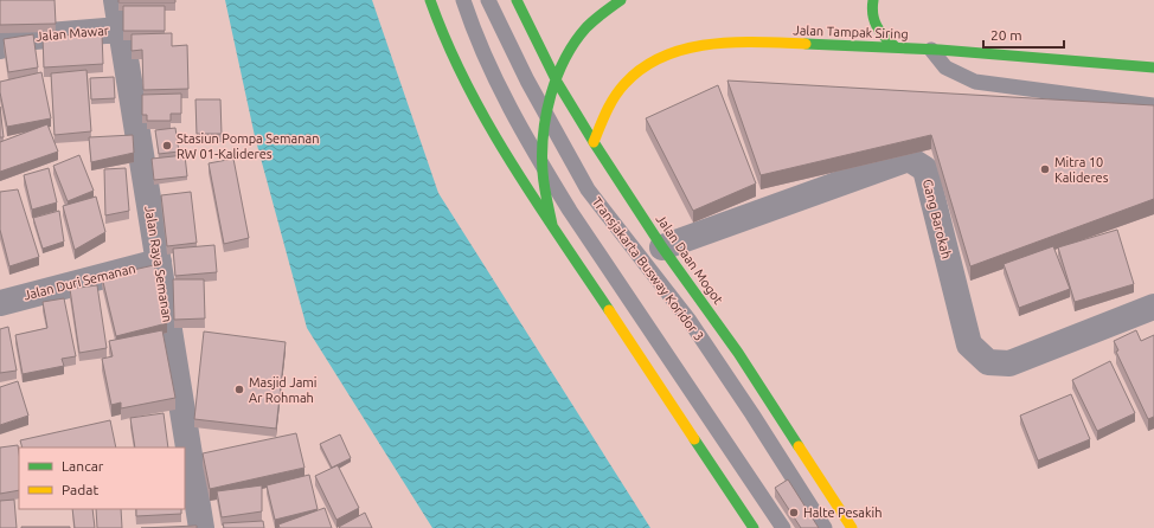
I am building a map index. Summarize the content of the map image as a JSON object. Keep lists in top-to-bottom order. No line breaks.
{"streets":{"main road":["Jalan Tampak Siring","Jalan Daan Mogot"],"street":["Jalan Mawar","Gang Barokah","Jalan Raya Semanan","Jalan Duri Semanan"],"lane":["Transjakarta Busway Koridor 3"]},"crossings":[["Jalan Tampak Siring","Jalan Daan Mogot"],["Jalan Mawar","Jalan Raya Semanan"],["Gang Barokah","Jalan Daan Mogot"],["Jalan Raya Semanan","Jalan Duri Semanan"]],"places":["Stasiun Pompa Semanan RW 01-Kalideres","Mitra 10 Kalideres","Masjid Jami Ar Rohmah","Halte Pesakih"],"legend":["Lancar","Padat"],"scale_bar":"20 m"}
